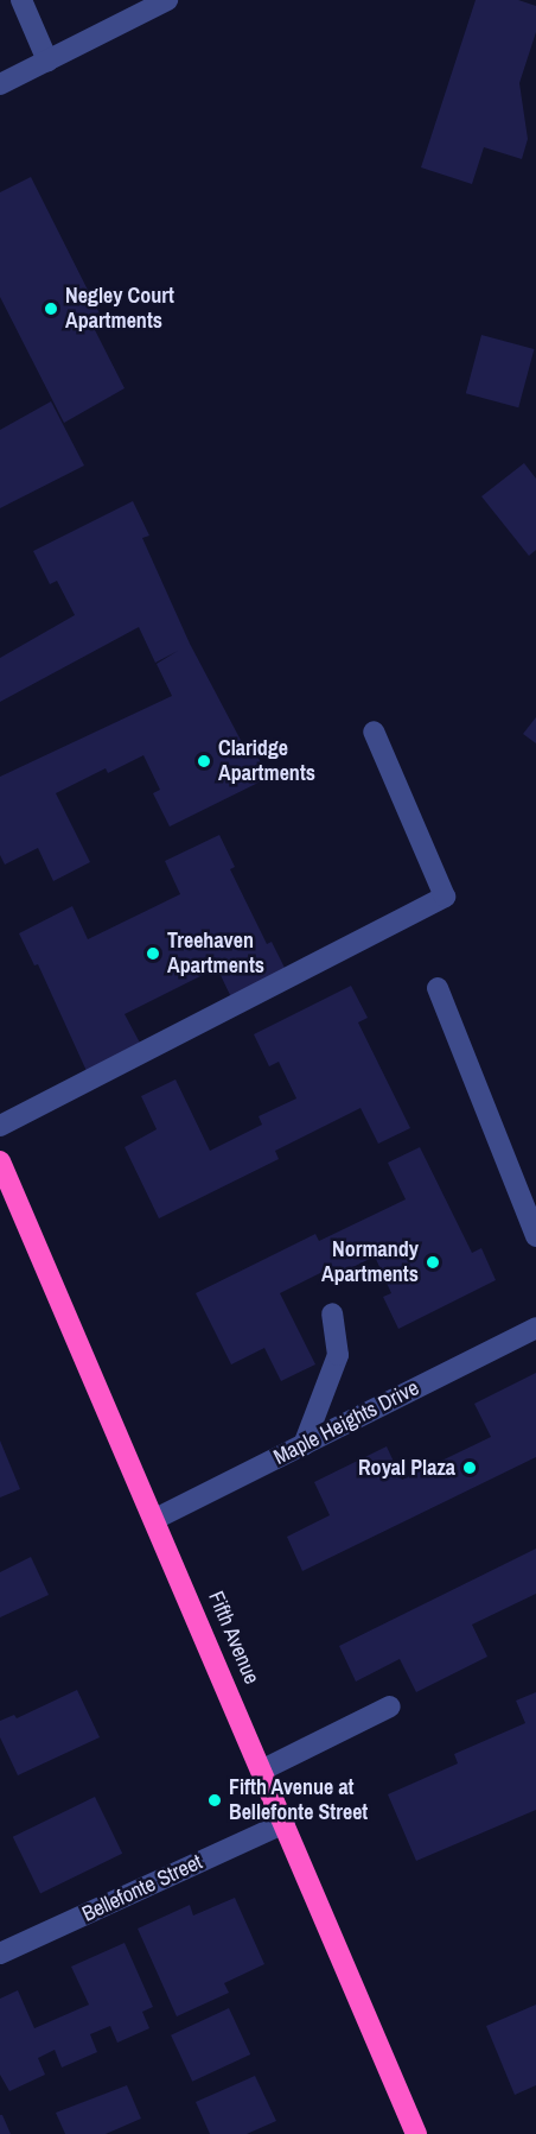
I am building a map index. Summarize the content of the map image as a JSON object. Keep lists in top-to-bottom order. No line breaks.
{"streets":{"highway":["Fifth Avenue"],"street":["Maple Heights Drive","Bellefonte Street"]},"crossings":[["Maple Heights Drive","Fifth Avenue"],["Fifth Avenue","Bellefonte Street"]],"places":["Negley Court Apartments","Claridge Apartments","Treehaven Apartments","Normandy Apartments","Royal Plaza","Fifth Avenue at Bellefonte Street"]}
